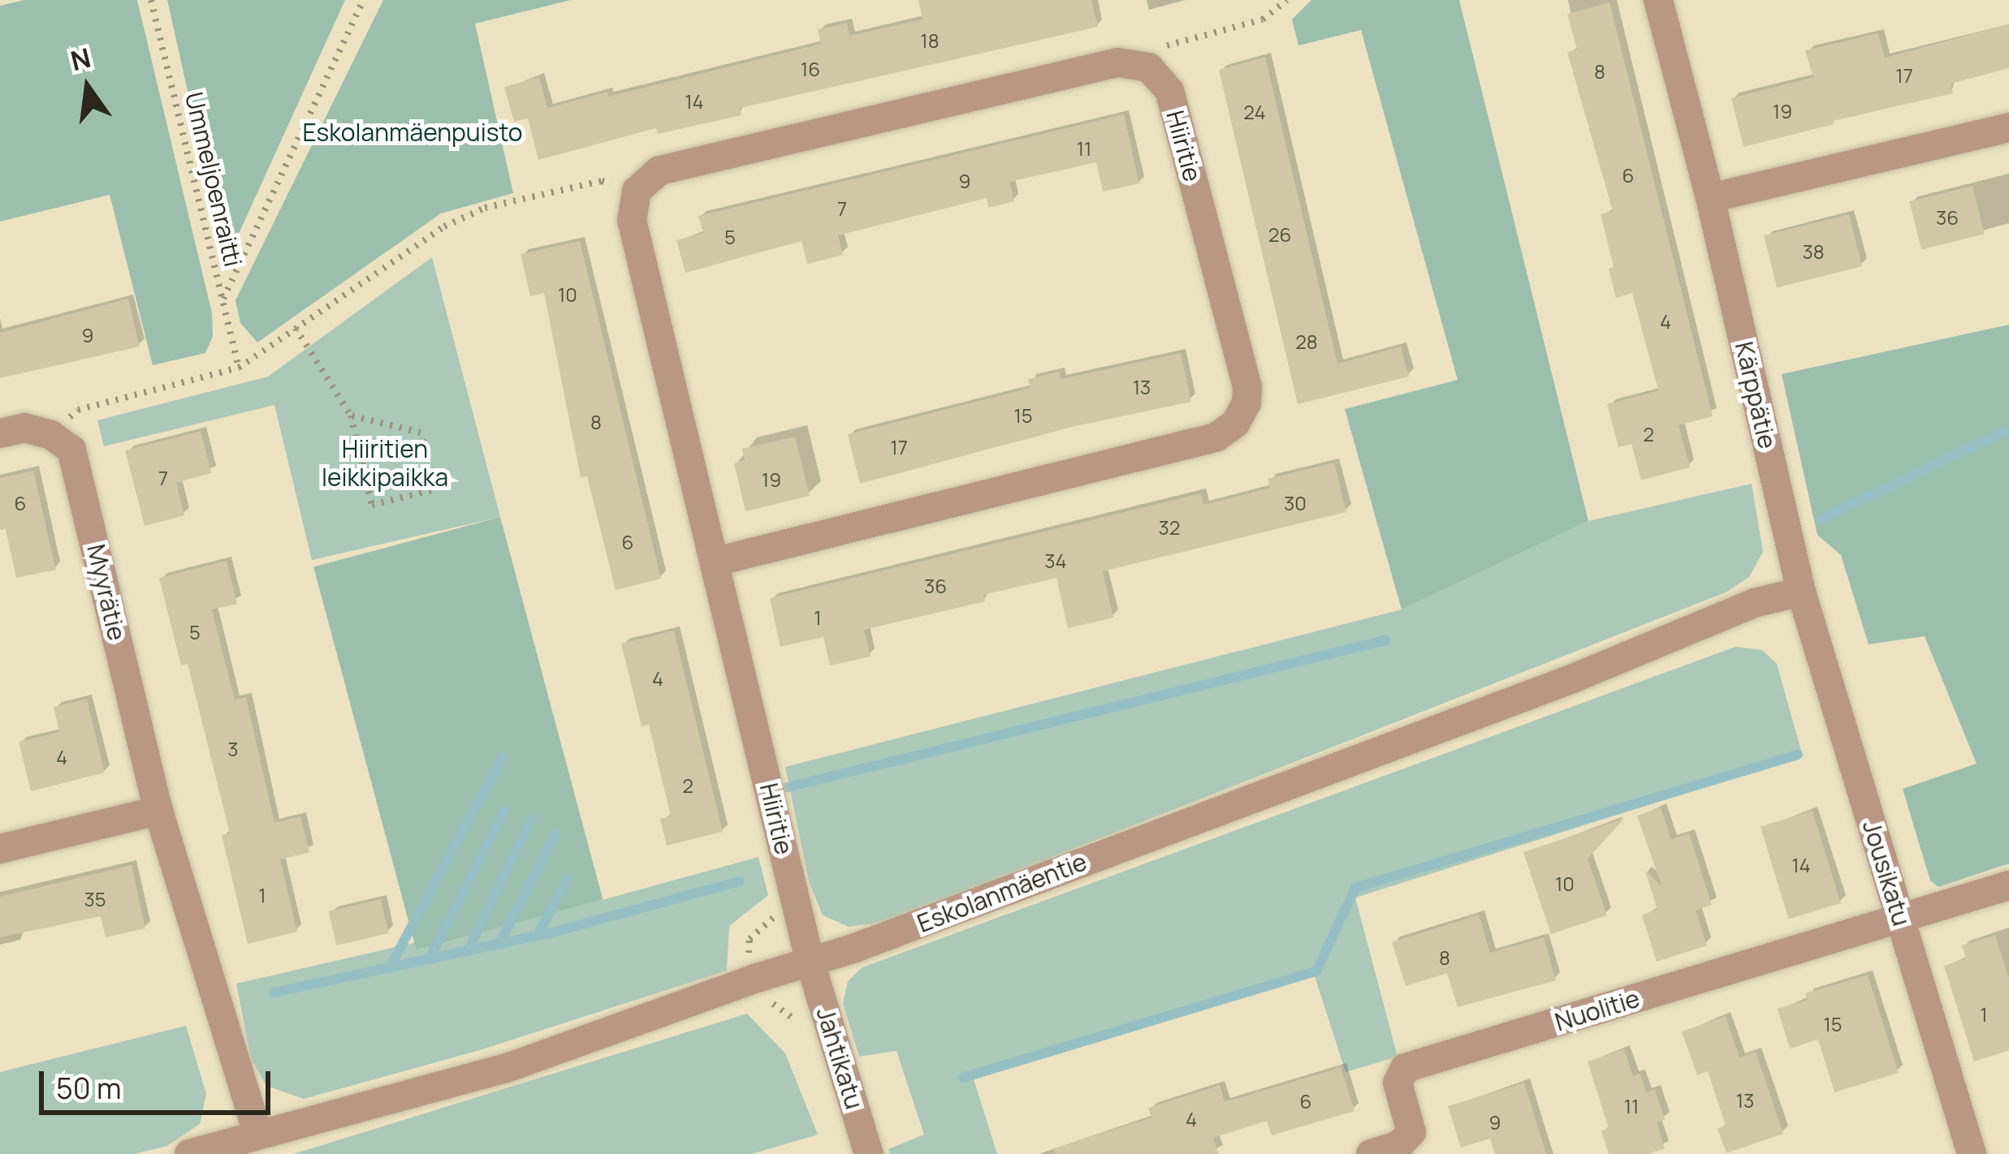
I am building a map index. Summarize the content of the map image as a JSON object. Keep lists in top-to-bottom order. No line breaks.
{"streets":{"street":["Hiiritie","Kärppätie","Myyrätie","Jousikatu","Eskolanmäentie","Nuolitie","Jahtikatu"],"path":["Ummeljoenraitti"]},"crossings":[["Hiiritie","Eskolanmäentie"],["Hiiritie","Jahtikatu"],["Kärppätie","Jousikatu"],["Kärppätie","Eskolanmäentie"],["Myyrätie","Eskolanmäentie"],["Jousikatu","Eskolanmäentie"],["Jousikatu","Nuolitie"],["Eskolanmäentie","Jahtikatu"]],"parks":["Eskolanmäenpuisto","Hiiritien leikkipaikka"],"house_numbers":["18","16","8","17","14","19","24","11","6","9","7","36","26","5","38","10","4","9","28","13","15","8","2","17","7","19","6","30","32","6","34","36","1","5","4","3","4","2","14","10","1","35","8","1","15","13","6","11","4","9"],"scale_bar":"50 m","north":"top"}
